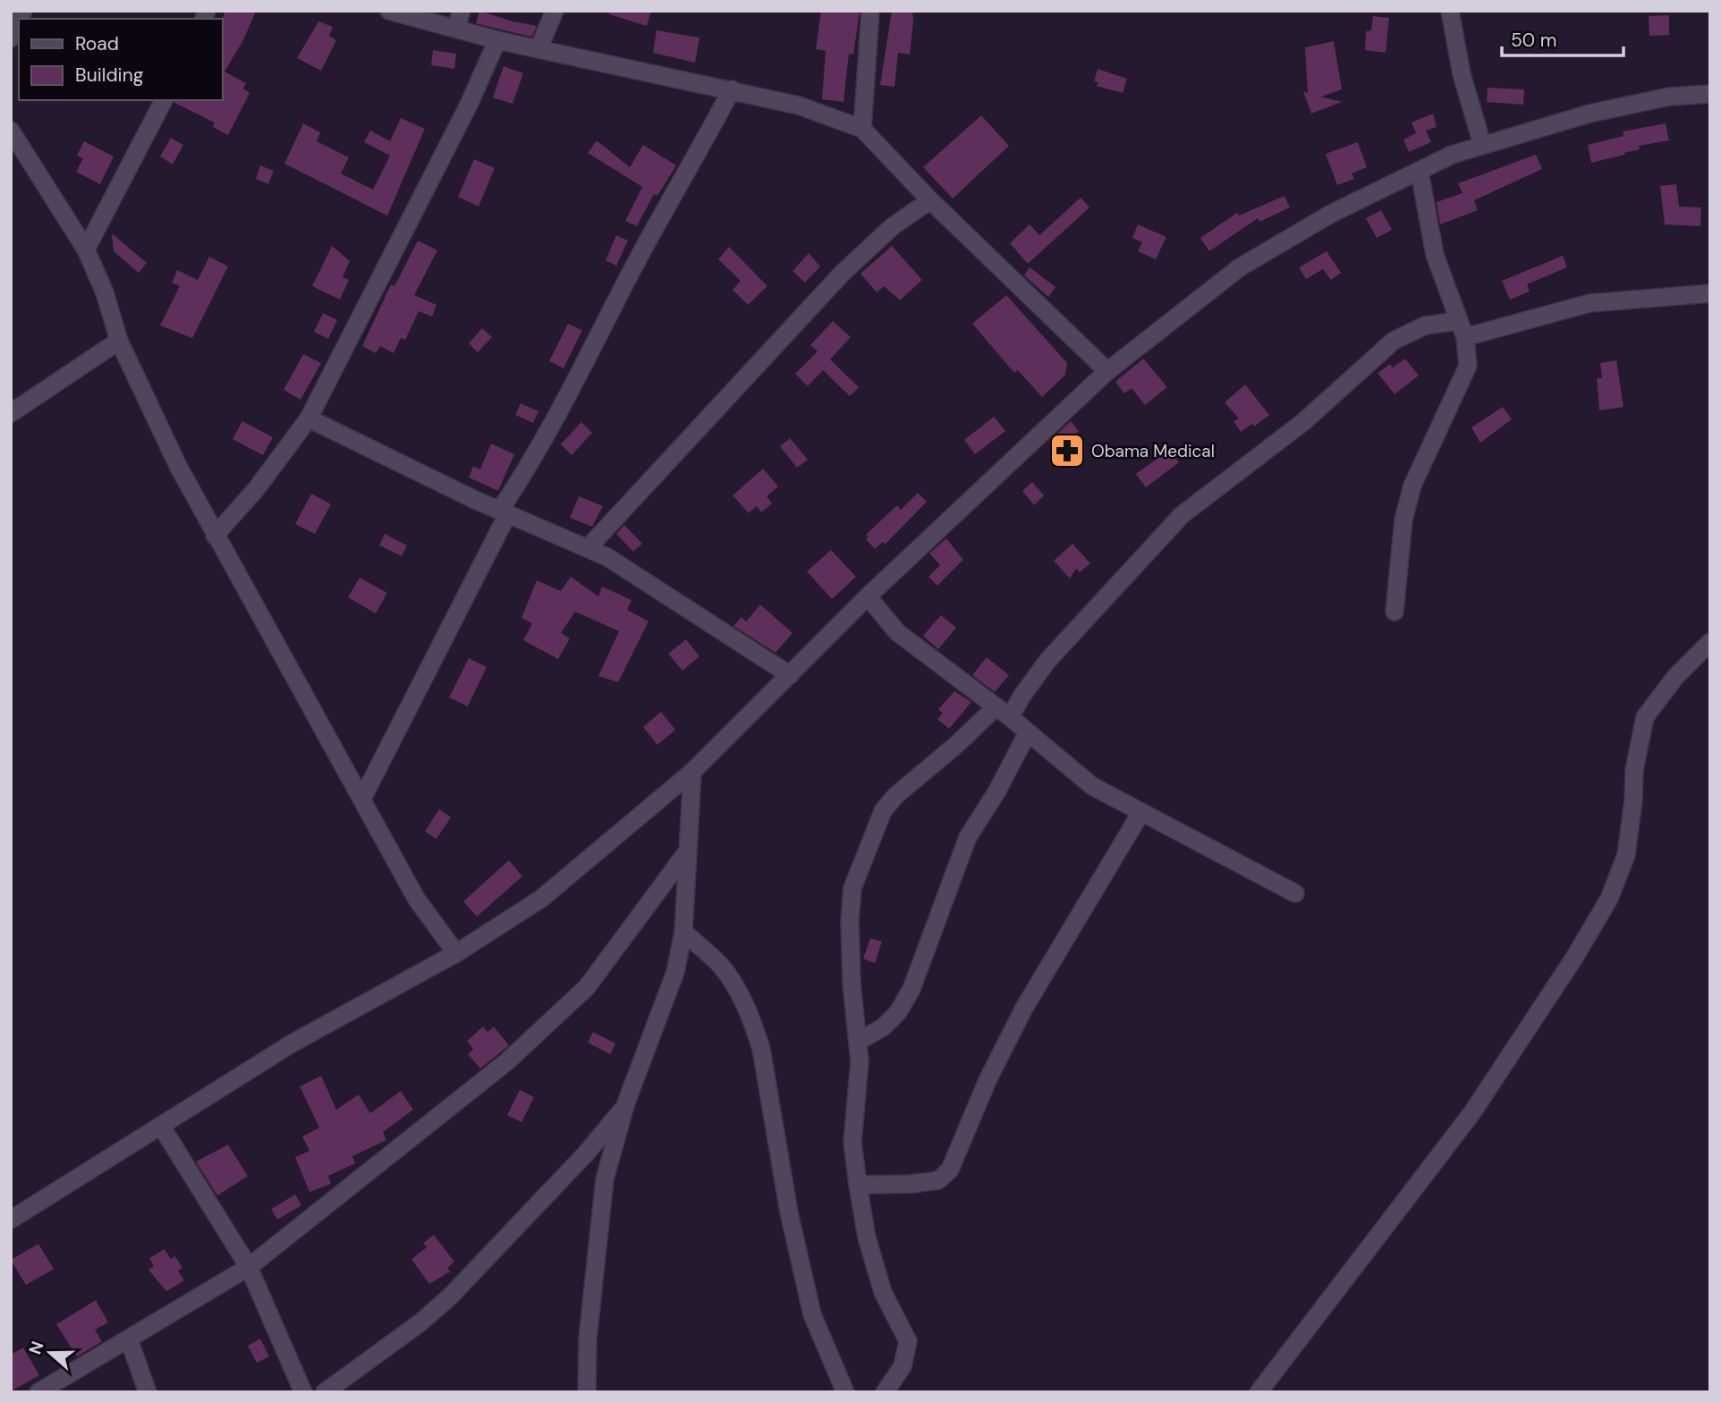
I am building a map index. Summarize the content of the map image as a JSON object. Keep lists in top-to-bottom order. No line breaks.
{"places":{"pharmacy":["Obama Medical"]},"legend":["Road","Building"],"scale_bar":"50 m","north":"left"}
